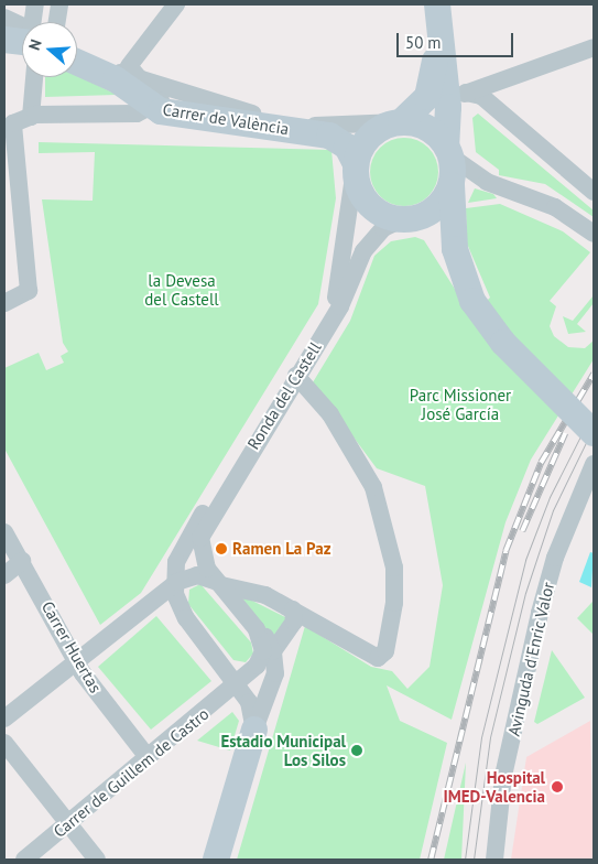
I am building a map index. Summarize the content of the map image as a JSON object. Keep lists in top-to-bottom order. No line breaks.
{"streets":{"street":["Carrer de València","Ronda del Castell","Carrer Huertas","Avinguda d'Enric Valor","Carrer de Guillem de Castro"]},"crossings":[["Carrer de València","Ronda del Castell"],["Ronda del Castell","Carrer de Guillem de Castro"],["Carrer Huertas","Carrer de Guillem de Castro"]],"parks":["la Devesa del Castell","Parc Missioner José García"],"places":["Ramen La Paz","Estadio Municipal Los Silos","Hospital IMED-Valencia"],"scale_bar":"50 m","north":"left"}
